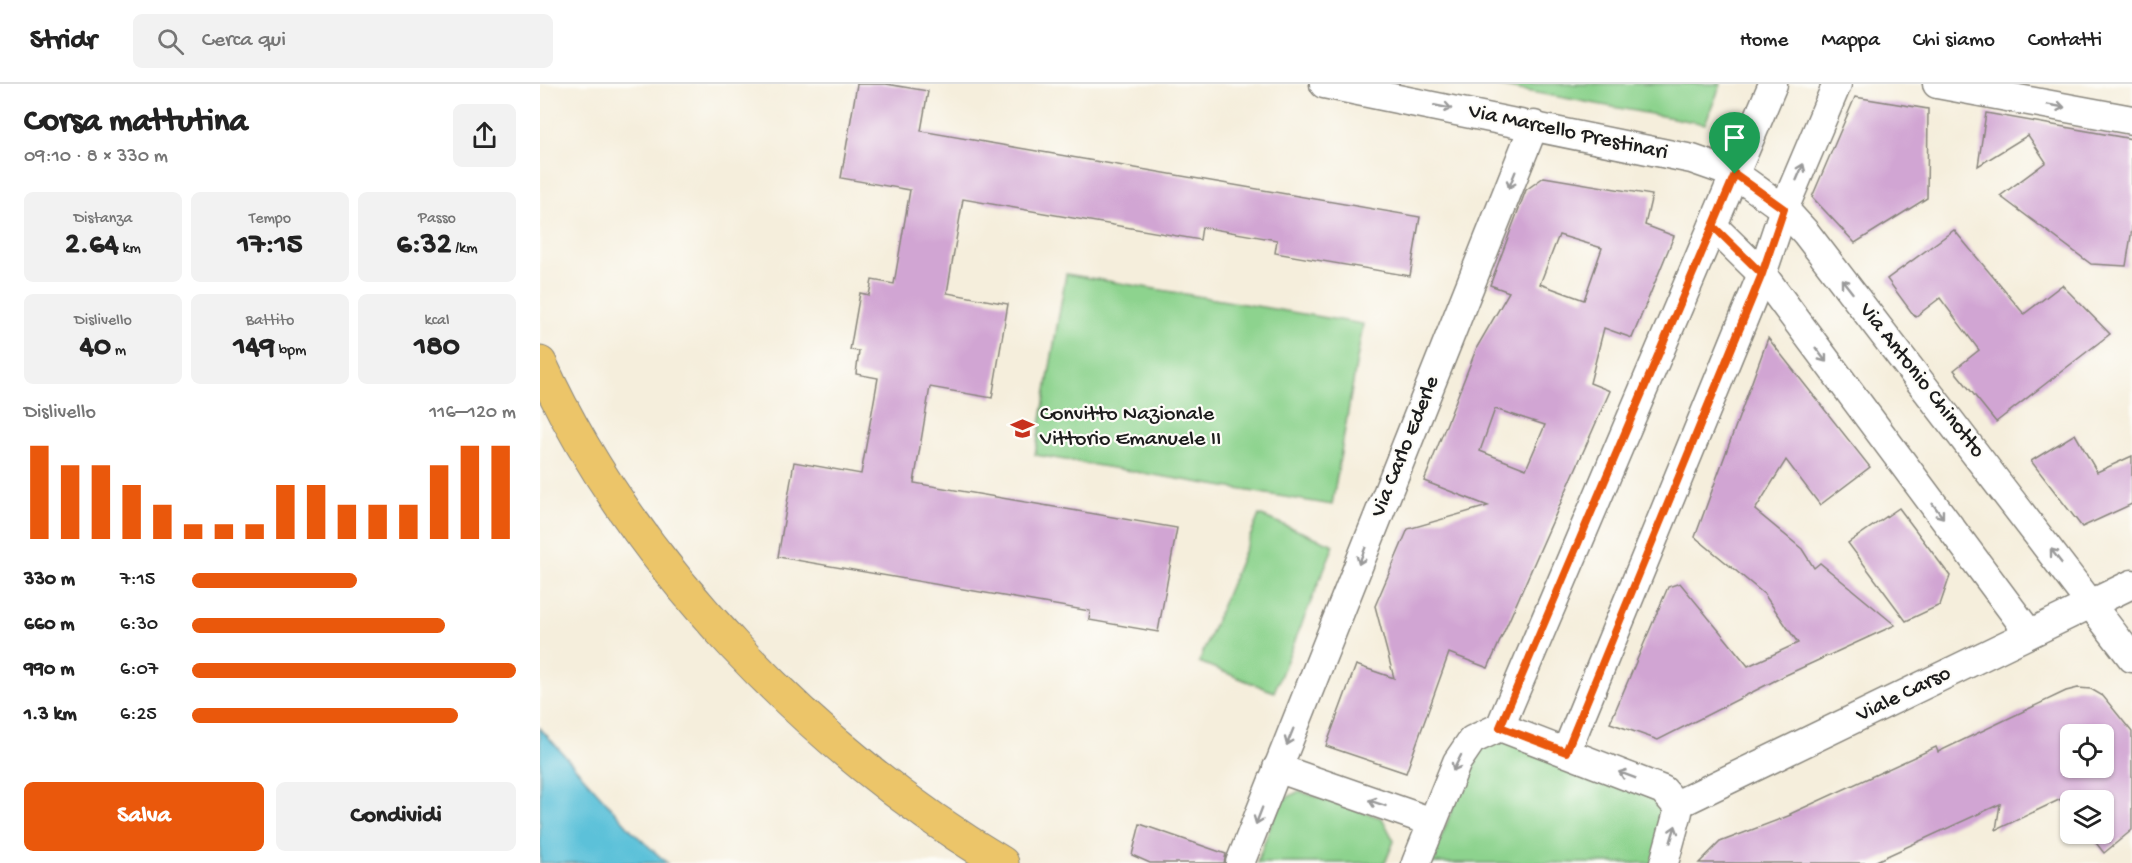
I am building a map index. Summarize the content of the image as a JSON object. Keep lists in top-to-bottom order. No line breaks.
{"streets":{"street":["Via Marcello Prestinari","Via Antonio Chinotto","Via Carlo Ederle","Viale Carso"]},"crossings":[["Via Marcello Prestinari","Via Antonio Chinotto"],["Via Marcello Prestinari","Via Carlo Ederle"],["Via Antonio Chinotto","Viale Carso"]],"one_way":["Via Marcello Prestinari"],"places":{"school or university":["Convitto Nazionale Vittorio Emanuele II"]},"page":{"header":"Stridr","search":"Cerca qui","nav":["Home","Mappa","Chi siamo","Contatti"],"heading":["Corsa mattutina","09:10 · 8 × 330 m"],"stats":[["Distanza","2.64 km"],["Tempo","17:15"],["Passo","6:32 /km"],["Dislivello","40 m"],["Battito","149 bpm"],["kcal","180"]],"chart":["Dislivello","116–120 m"],"list":[{"name":"330 m","note":"7:15"},{"name":"660 m","note":"6:30"},{"name":"990 m","note":"6:07"},{"name":"1.3 km","note":"6:25"}],"buttons":["Salva","Condividi"]}}
